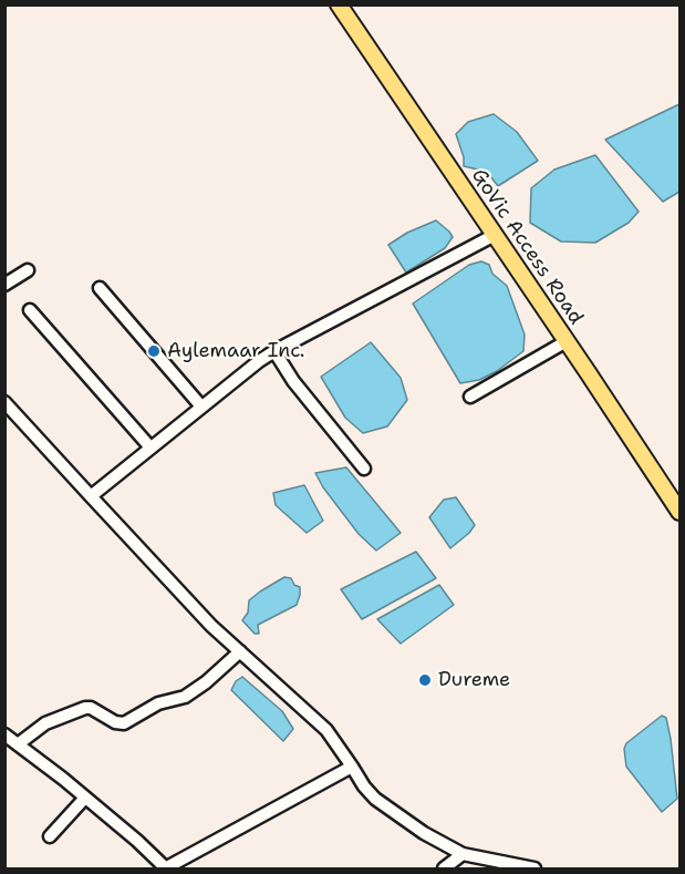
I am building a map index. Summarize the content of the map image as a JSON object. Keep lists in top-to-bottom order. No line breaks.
{"streets":{"main road":["GoVic Access Road"]},"places":["Aylemaar Inc.","Dureme"]}
